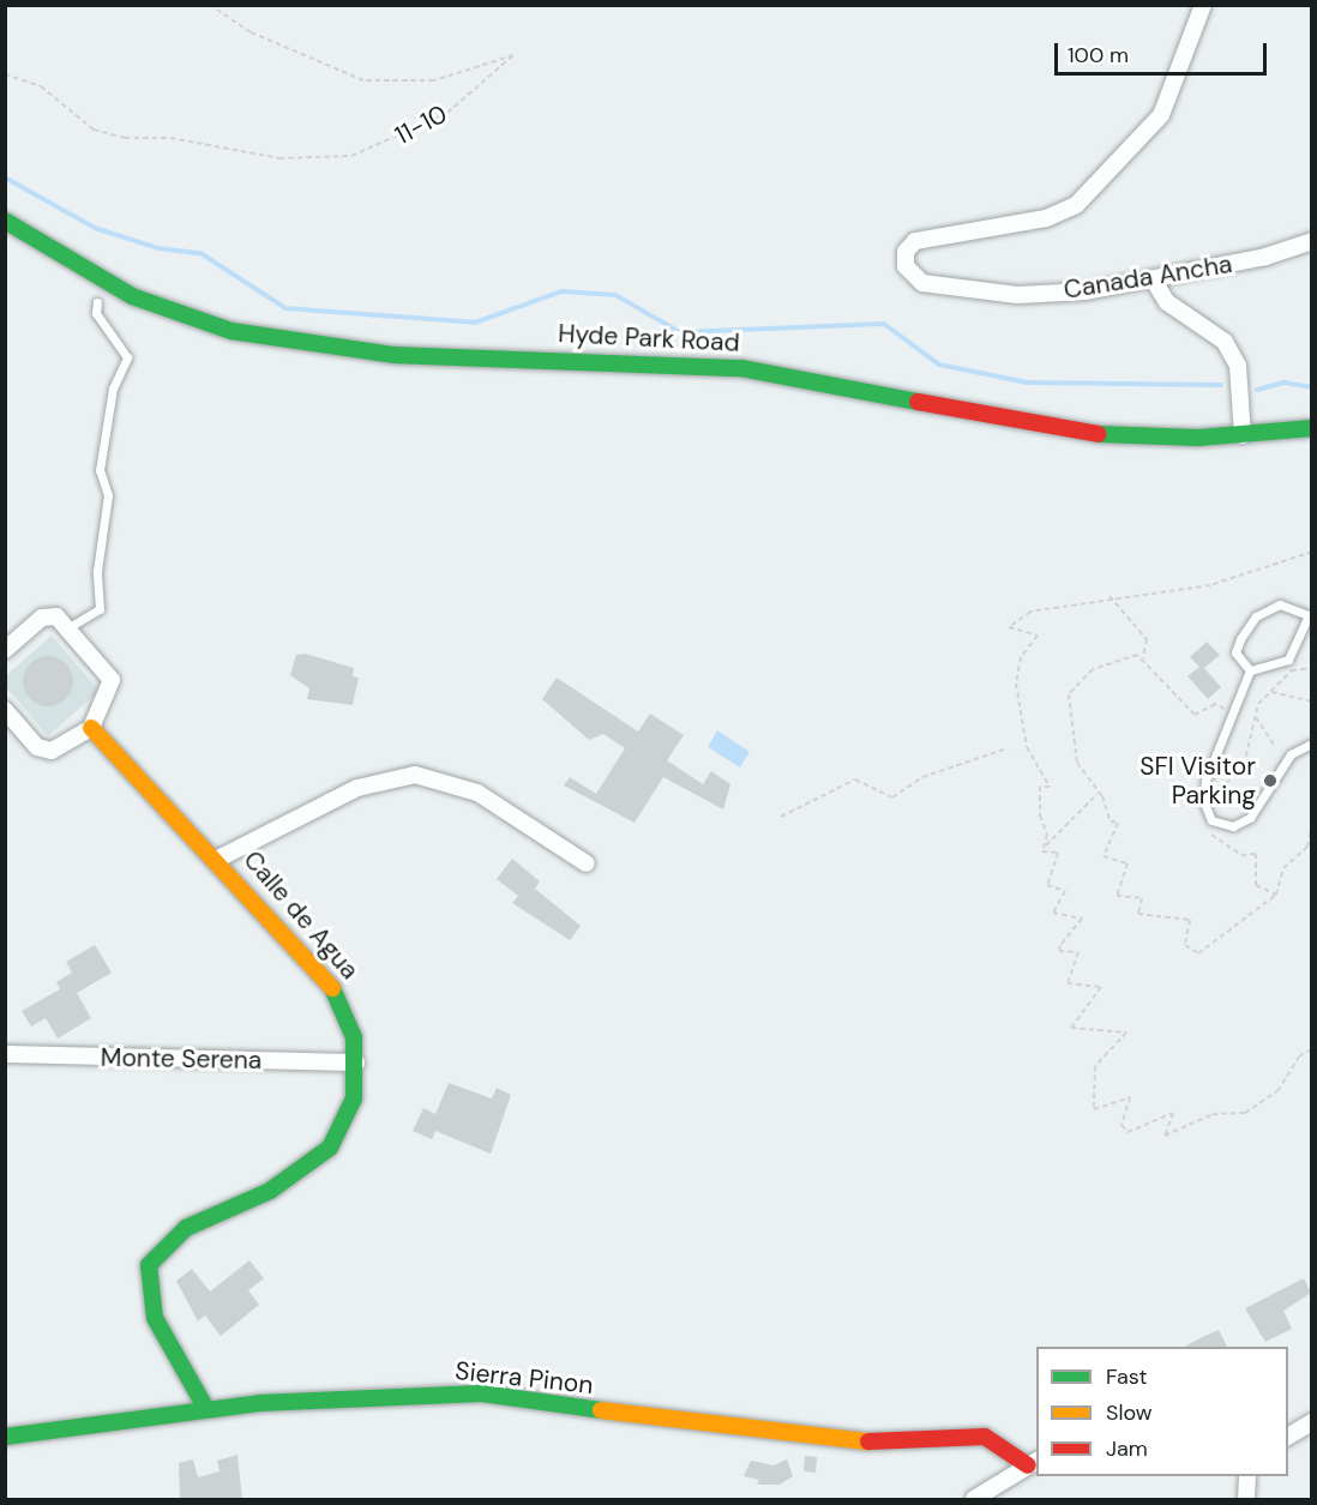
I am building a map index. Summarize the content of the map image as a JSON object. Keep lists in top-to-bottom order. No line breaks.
{"streets":{"street":["Canada Ancha","Hyde Park Road","Calle de Agua","Monte Serena","Sierra Pinon"],"path":["11-10"]},"crossings":[["Calle de Agua","Monte Serena"],["Calle de Agua","Sierra Pinon"]],"places":["SFI Visitor Parking"],"legend":["Fast","Slow","Jam"],"scale_bar":"100 m"}
